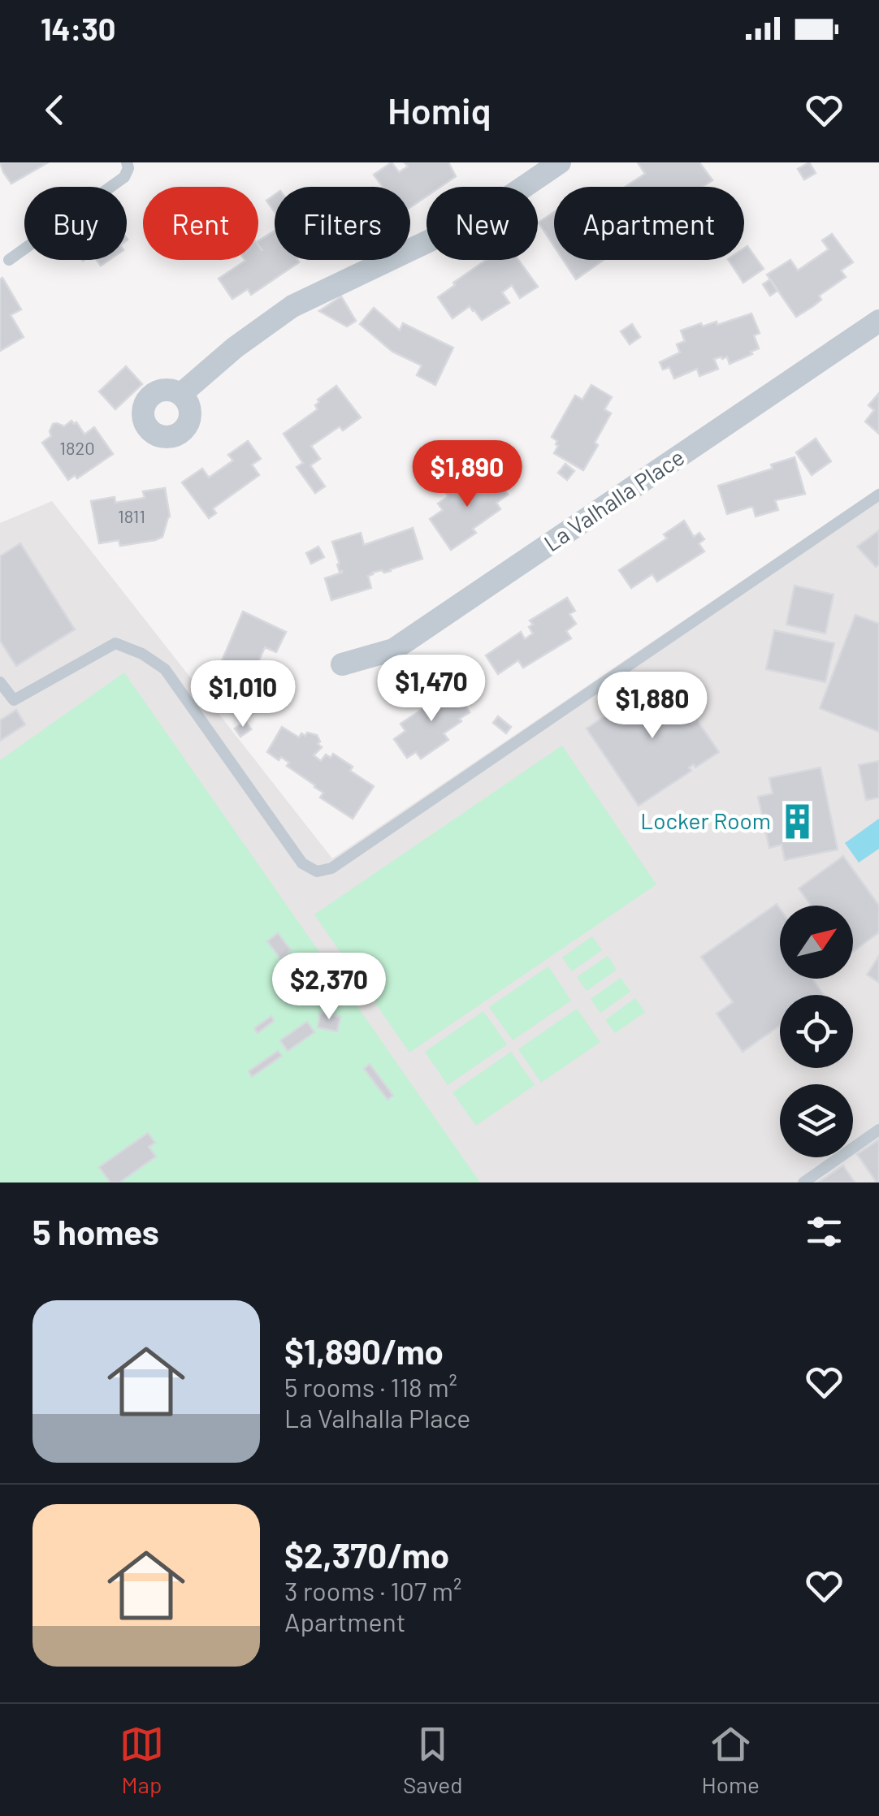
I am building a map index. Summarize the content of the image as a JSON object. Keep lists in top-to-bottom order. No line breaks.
{"streets":{"street":["La Valhalla Place"]},"places":{"building":["Locker Room"]},"house_numbers":["1820","1811"],"north":"top right","page":{"status":"14:30","header":"Homiq","chip":["Buy","Rent","Filters","New","Apartment"],"price":["$1,890","$1,470","$1,010","$1,880","$2,370"],"heading":"5 homes","list":[{"name":"$1,890/mo","note":"5 rooms · 118 m² · La Valhalla Place"},{"name":"$2,370/mo","note":"3 rooms · 107 m² · Apartment"}],"tabs":["Map","Saved","Home"]}}
